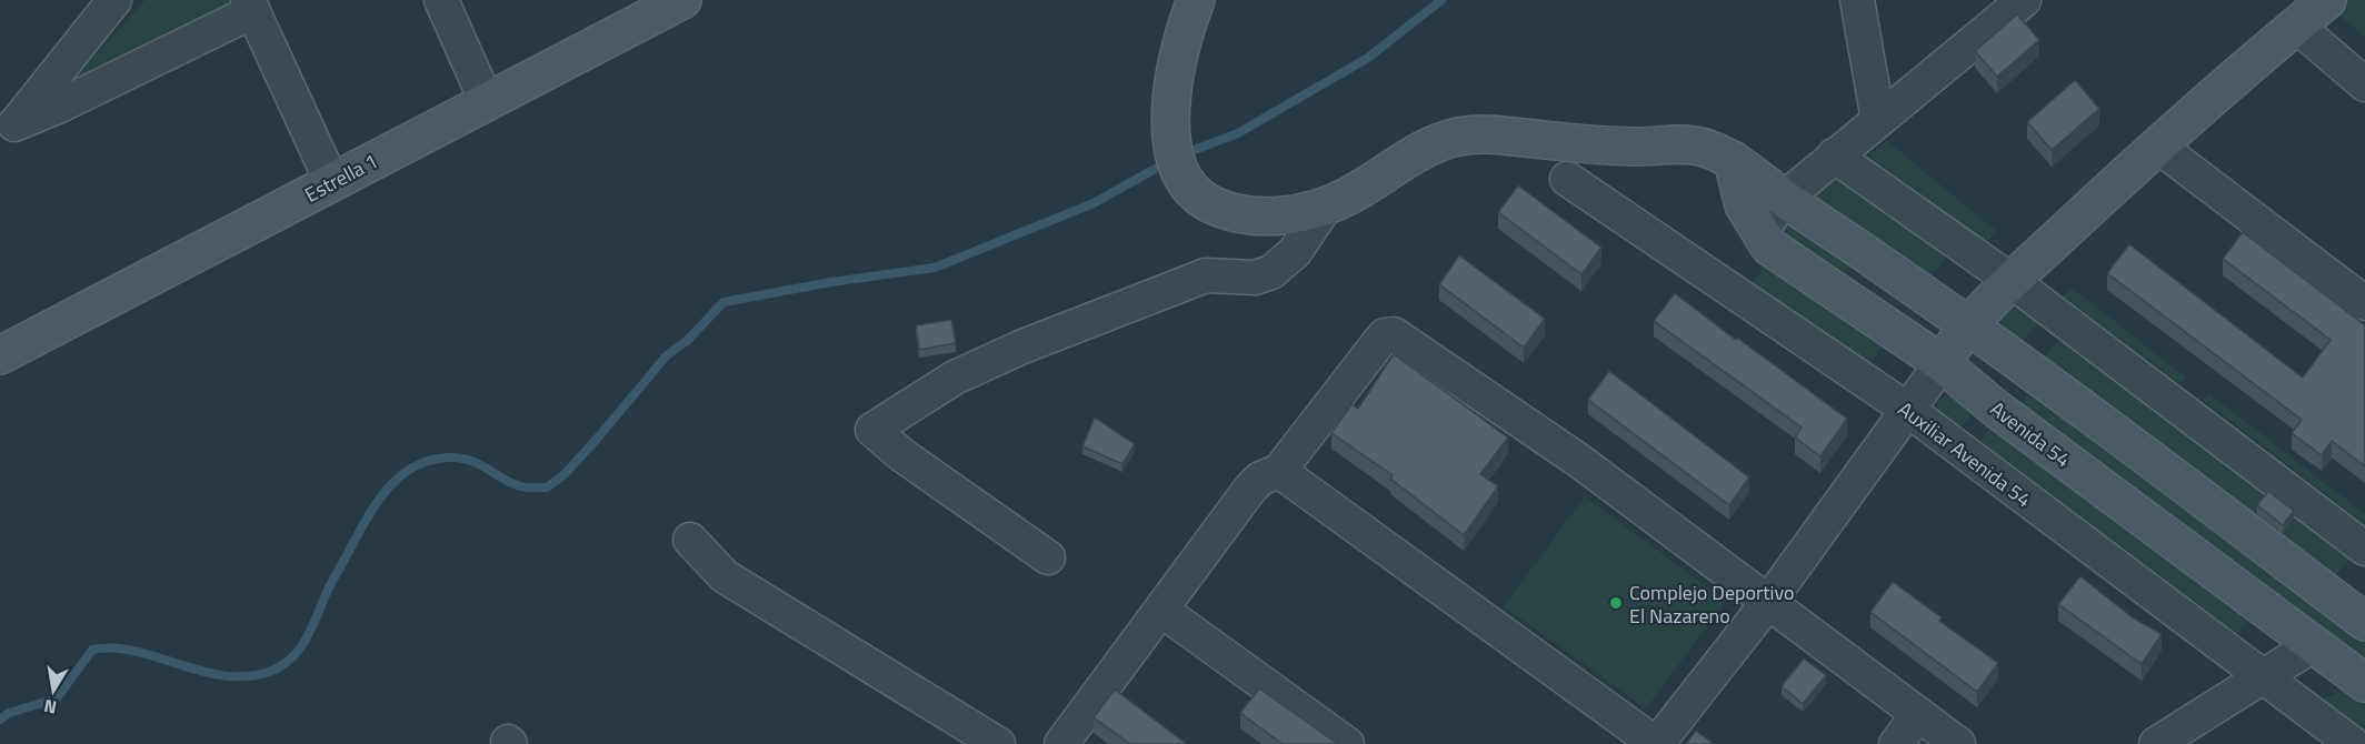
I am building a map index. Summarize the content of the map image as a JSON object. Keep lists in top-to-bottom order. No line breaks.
{"streets":{"street":["Estrella 1","Avenida 54","Auxiliar Avenida 54"]},"places":["Complejo Deportivo El Nazareno"],"north":"bottom"}
